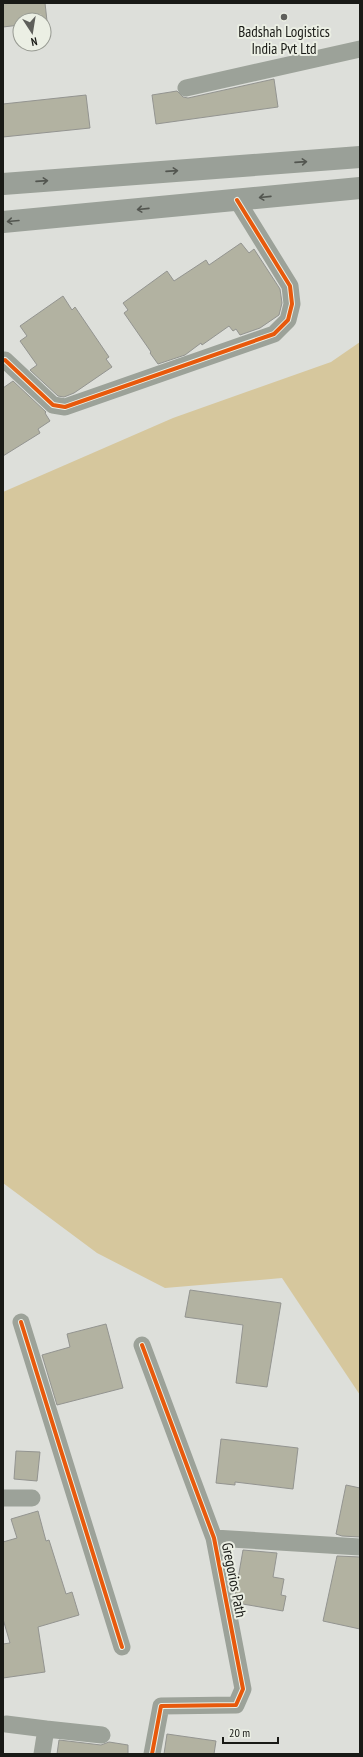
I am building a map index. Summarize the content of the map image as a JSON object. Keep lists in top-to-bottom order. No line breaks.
{"streets":{"street":["Gregorios Path"]},"places":["Badshah Logistics India Pvt Ltd"],"scale_bar":"20 m","north":"bottom"}
